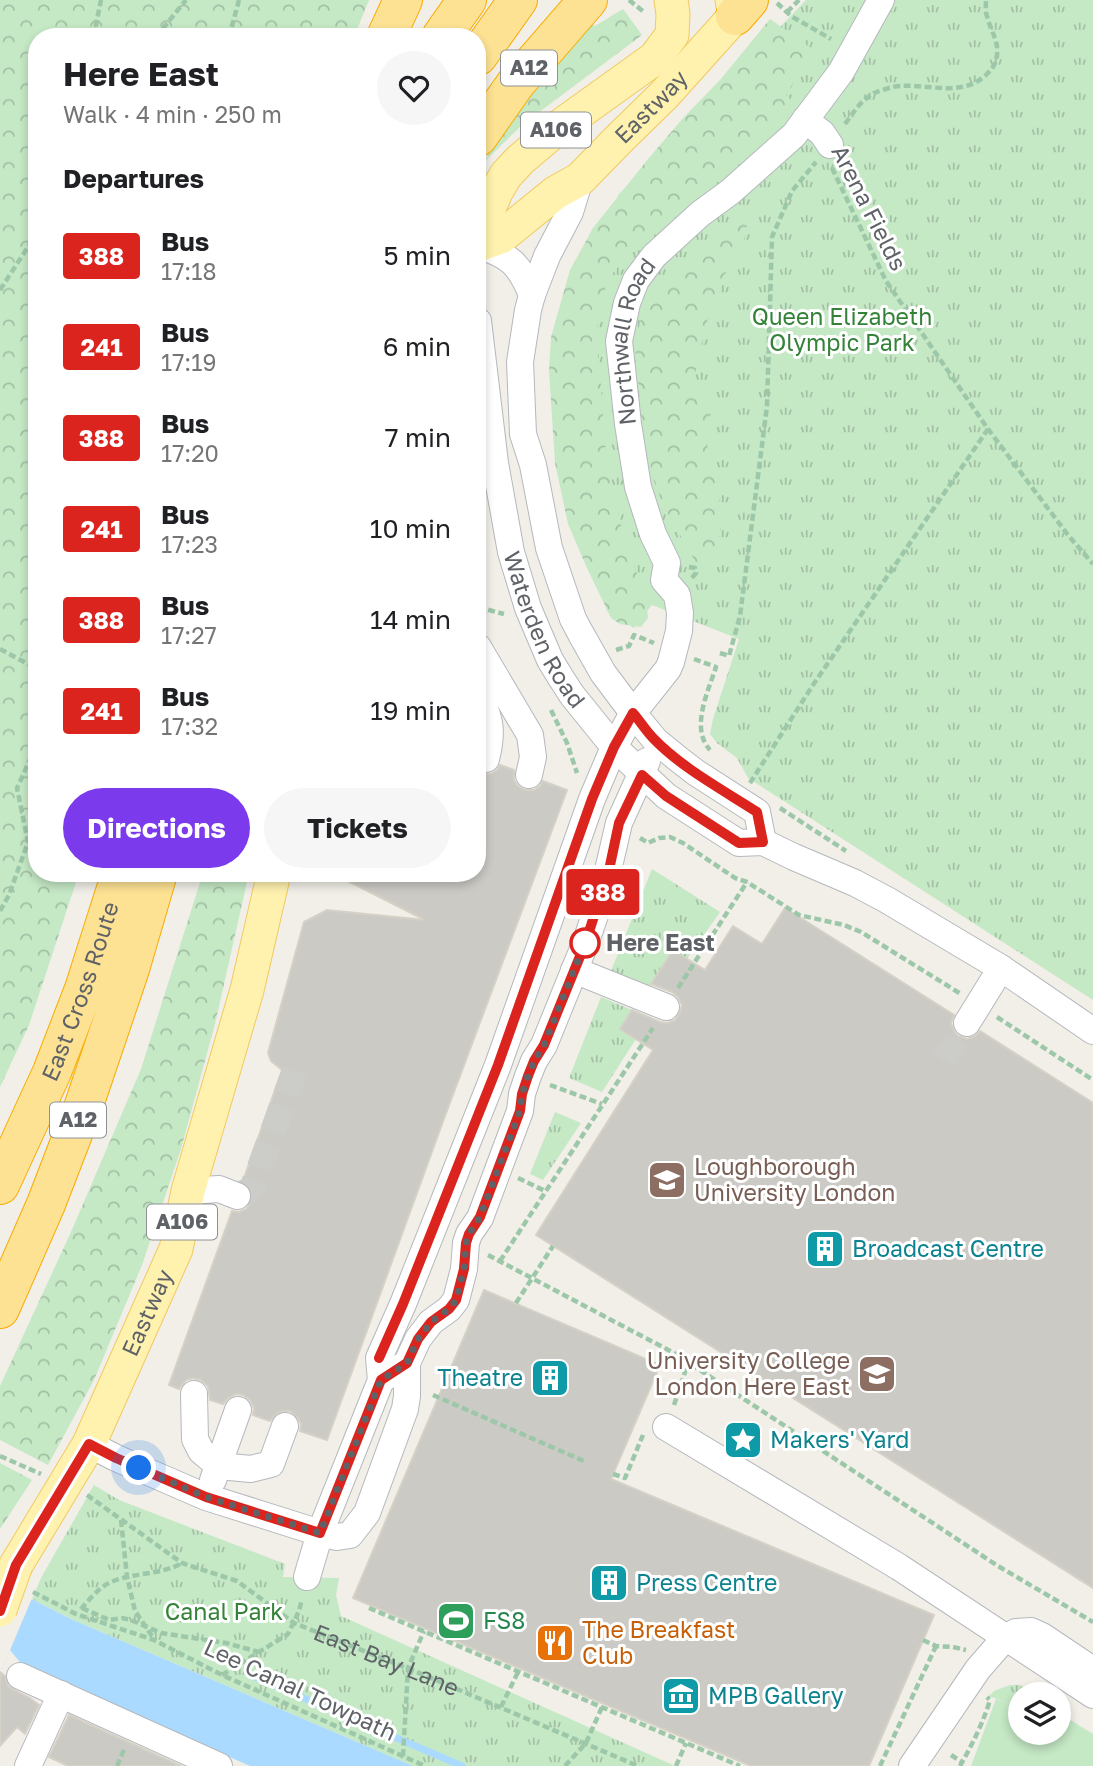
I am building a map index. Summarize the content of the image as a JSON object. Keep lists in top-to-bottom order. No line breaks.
{"streets":{"highway":["A12","East Cross Route"],"main road":["Eastway","A106"],"street":["Northwall Road","Waterden Road"],"path":["Arena Fields","East Bay Lane","Lee Canal Towpath"]},"crossings":[["A12","East Cross Route"],["Eastway","Waterden Road"],["Northwall Road","Waterden Road"]],"parks":["Queen Elizabeth Olympic Park","Canal Park"],"places":{"other":["Here East"],"school or university":["Loughborough University London","University College London Here East"],"building":["Broadcast Centre","Theatre","Press Centre"],"place":["Makers' Yard"],"sports":["FS8"],"restaurant":["The Breakfast Club"],"museum":["MPB Gallery"]},"lines":["bus line 388"],"page":{"on_map":"388","heading":[["Here East","Walk · 4 min · 250 m"],"Departures"],"list":[{"mark":"388","name":"Bus","note":"17:18","value":"5 min"},{"mark":"241","name":"Bus","note":"17:19","value":"6 min"},{"mark":"388","name":"Bus","note":"17:20","value":"7 min"},{"mark":"241","name":"Bus","note":"17:23","value":"10 min"},{"mark":"388","name":"Bus","note":"17:27","value":"14 min"},{"mark":"241","name":"Bus","note":"17:32","value":"19 min"}],"buttons":["Directions","Tickets"]}}
